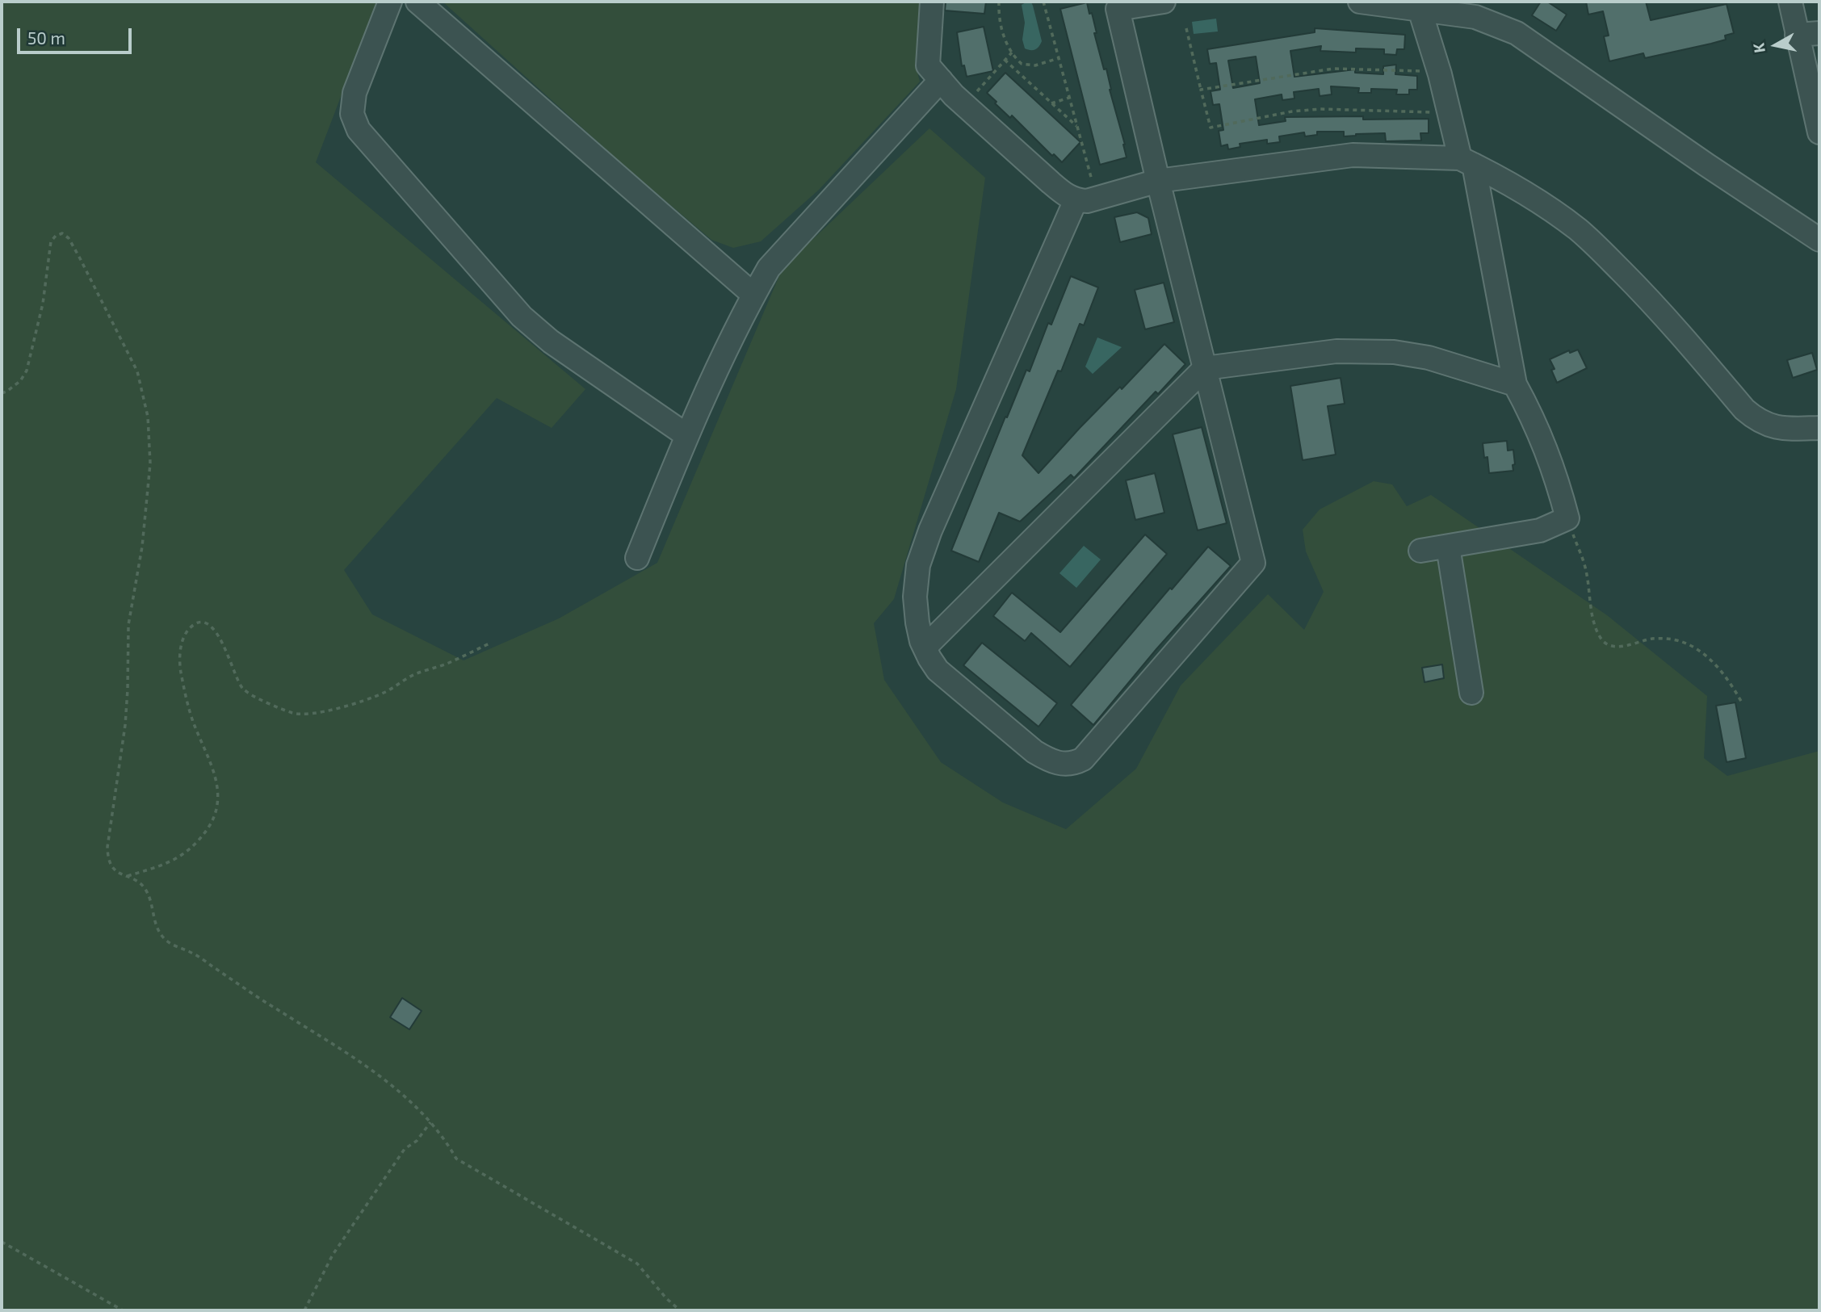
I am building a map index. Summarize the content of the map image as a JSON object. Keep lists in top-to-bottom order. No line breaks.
{"scale_bar":"50 m","north":"left"}
